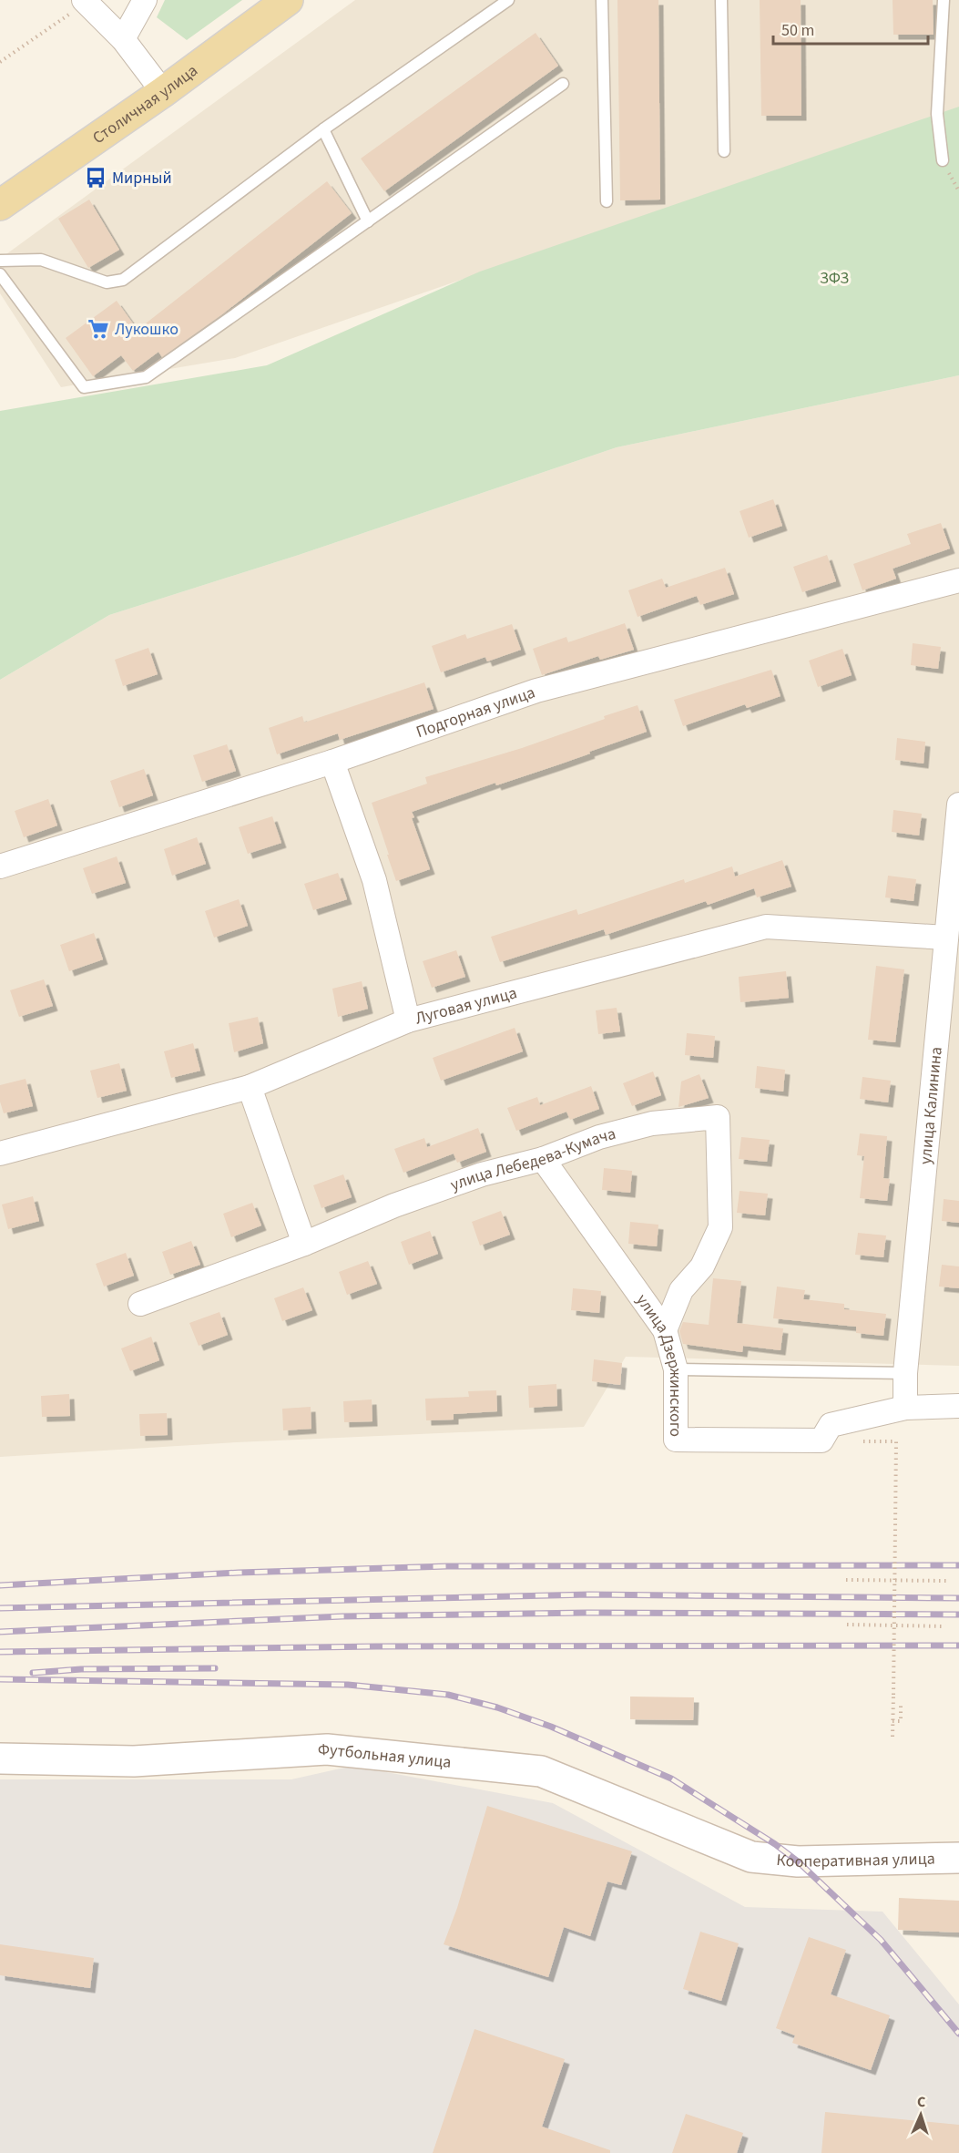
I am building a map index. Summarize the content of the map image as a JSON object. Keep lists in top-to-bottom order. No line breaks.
{"streets":{"main road":["Столичная улица"],"street":["Подгорная улица","Луговая улица","улица Калинина","улица Лебедева-Кумача","улица Дзержинского","Футбольная улица","Кооперативная улица"]},"crossings":[["Луговая улица","улица Калинина"],["улица Калинина","улица Дзержинского"],["улица Лебедева-Кумача","улица Дзержинского"],["Футбольная улица","Кооперативная улица"]],"parks":["ЗФЗ"],"places":{"bus stop":["Мирный"],"supermarket":["Лукошко"]},"scale_bar":"50 m","north":"top"}
